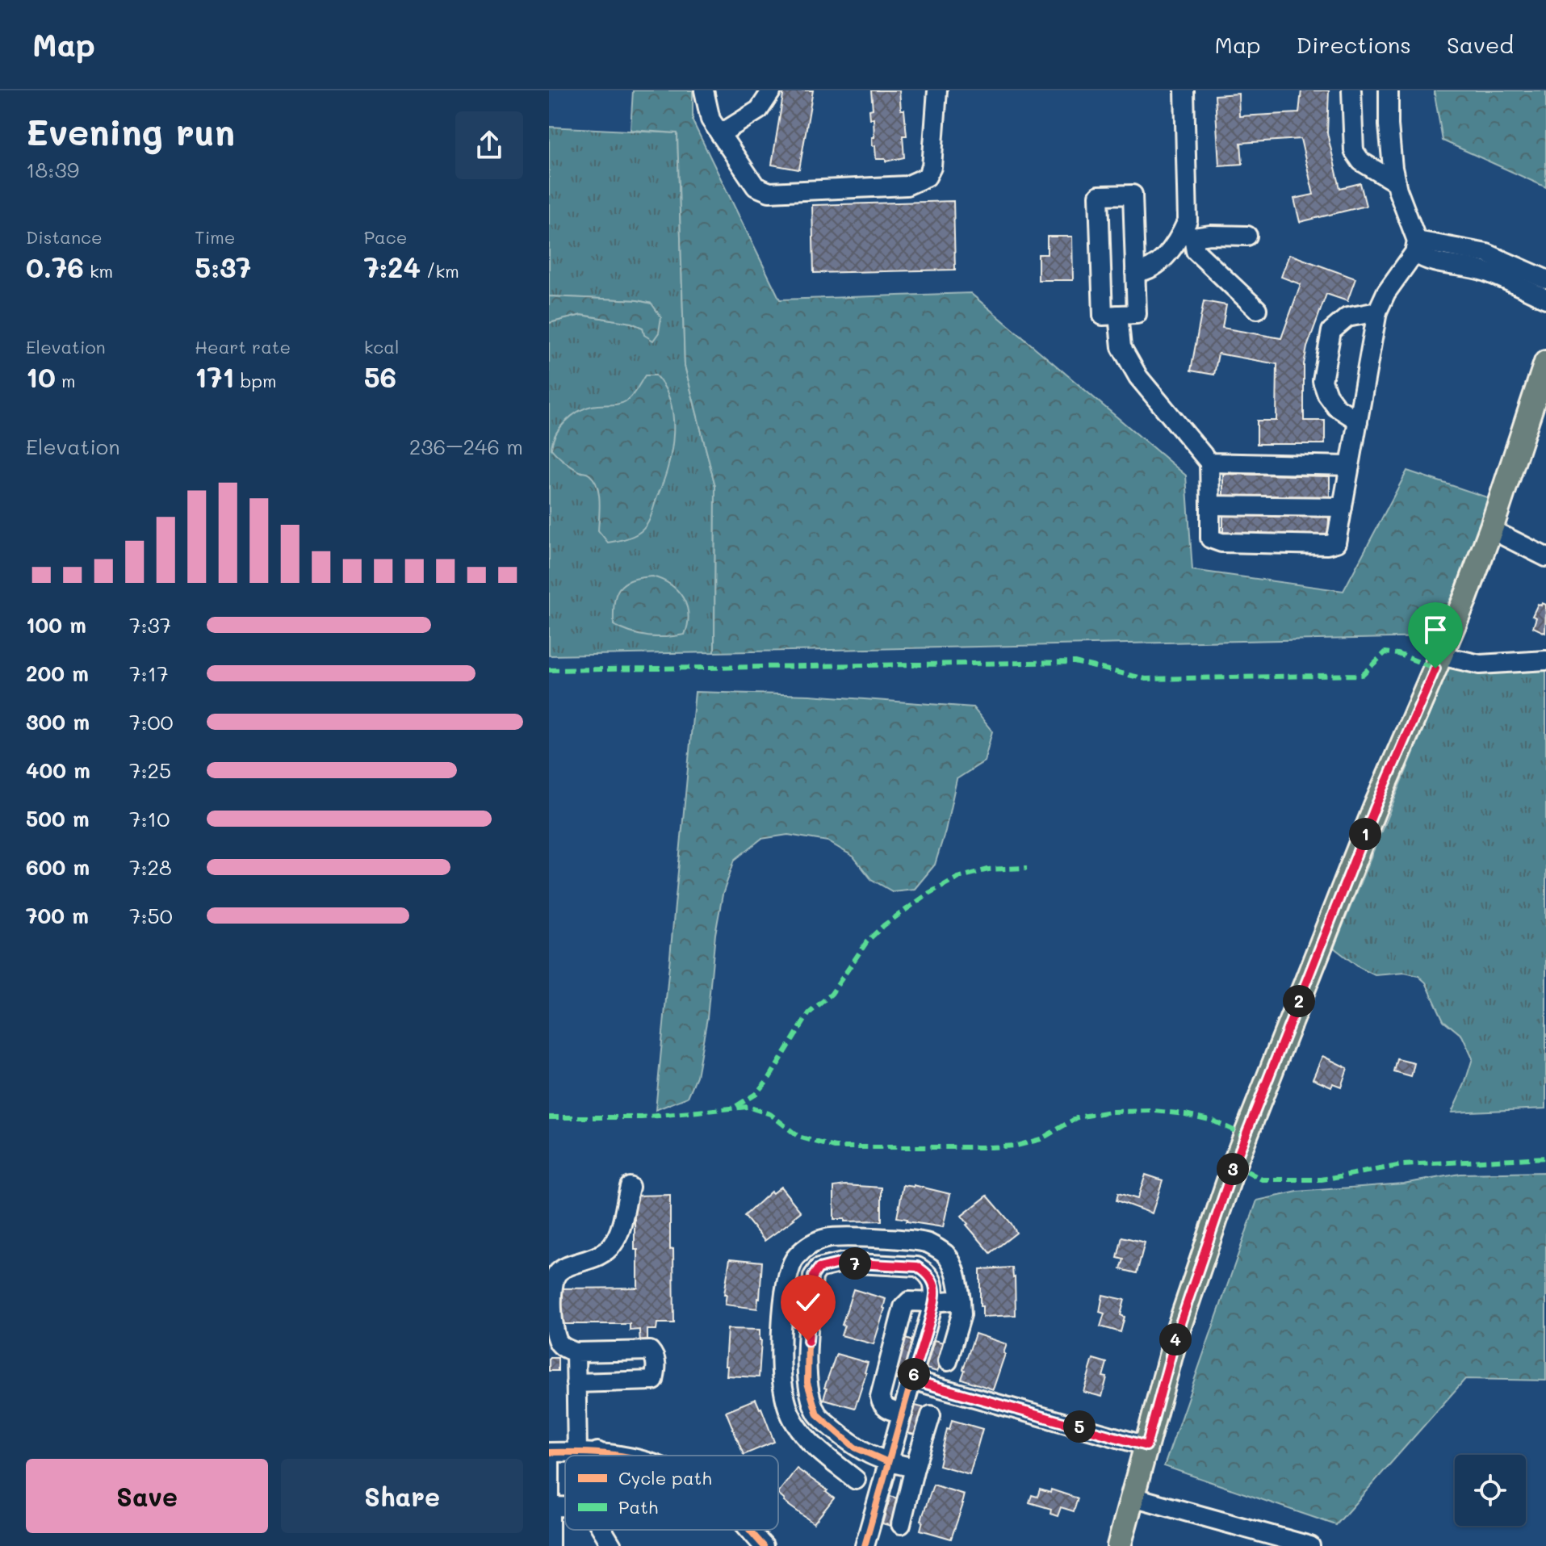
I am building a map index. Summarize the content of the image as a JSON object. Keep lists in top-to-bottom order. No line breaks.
{"legend":["Cycle path","Path"],"page":{"header":"Map","nav":["Map","Directions","Saved"],"heading":["Evening run","18:39"],"stats":[["Distance","0.76 km"],["Time","5:37"],["Pace","7:24 /km"],["Elevation","10 m"],["Heart rate","171 bpm"],["kcal","56"]],"chart":["Elevation","236–246 m"],"list":[{"name":"100 m","note":"7:37"},{"name":"200 m","note":"7:17"},{"name":"300 m","note":"7:00"},{"name":"400 m","note":"7:25"},{"name":"500 m","note":"7:10"},{"name":"600 m","note":"7:28"},{"name":"700 m","note":"7:50"}],"pins":["1","2","3","7","4","6","5"],"buttons":["Save","Share"]}}
